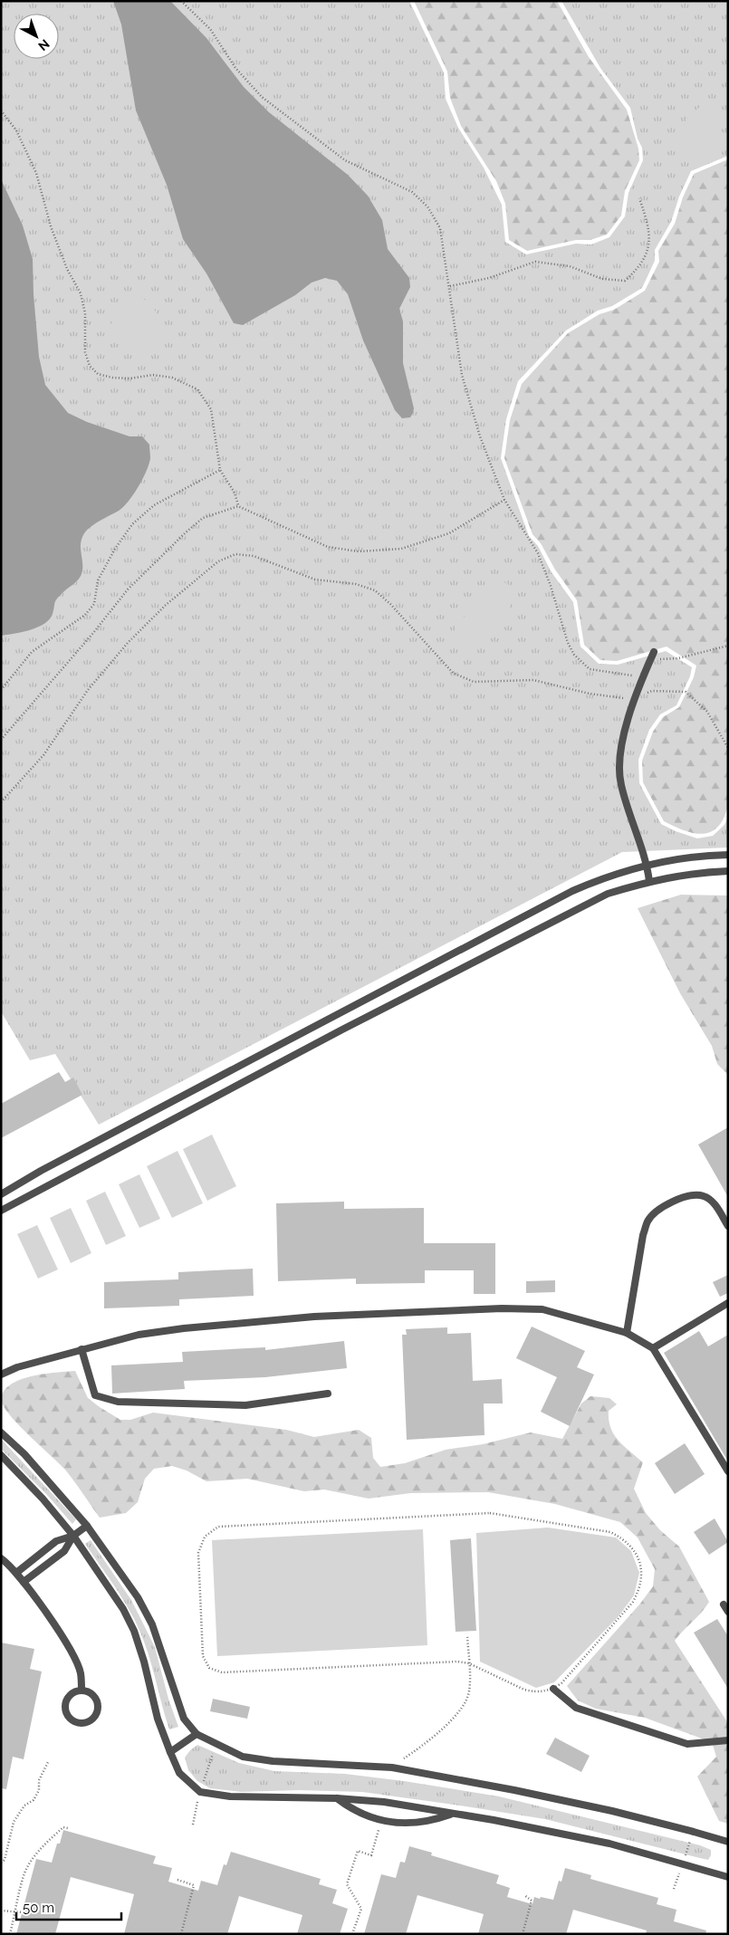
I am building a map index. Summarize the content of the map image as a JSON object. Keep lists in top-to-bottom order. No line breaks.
{"scale_bar":"50 m","north":"bottom right"}
